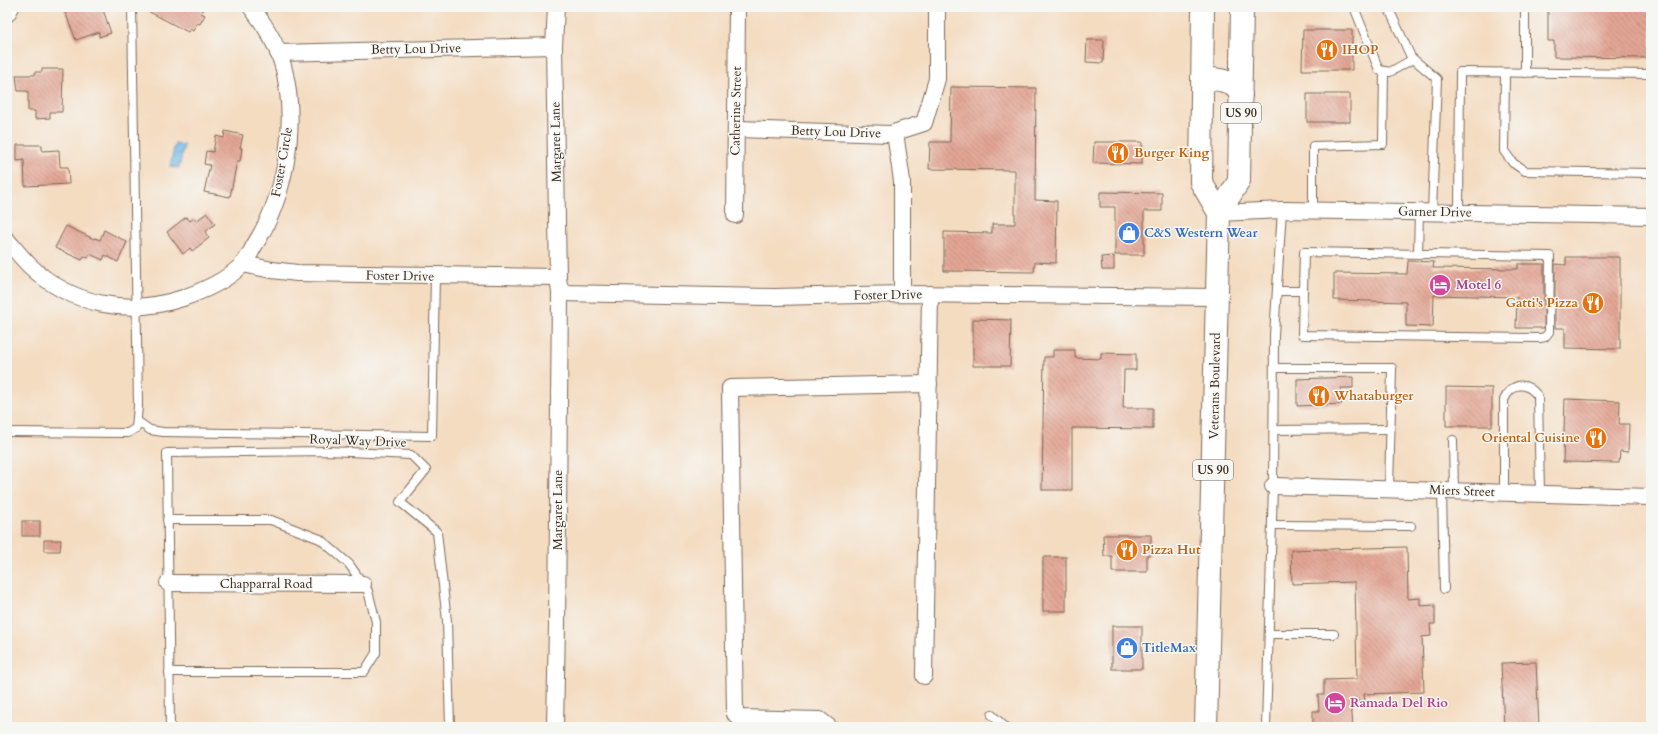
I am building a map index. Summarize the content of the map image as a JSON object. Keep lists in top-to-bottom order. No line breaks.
{"streets":{"main road":["US 90","Veterans Boulevard"],"street":["Betty Lou Drive","Catherine Street","Margaret Lane","Foster Circle","Garner Drive","Foster Drive","Miers Street","Chapparral Road"],"lane":["Royal Way Drive"]},"crossings":[["Betty Lou Drive","Catherine Street"],["Betty Lou Drive","Margaret Lane"],["Betty Lou Drive","Foster Circle"],["Betty Lou Drive","Foster Drive"],["US 90","Garner Drive"],["US 90","Veterans Boulevard"],["Margaret Lane","Foster Drive"],["Foster Circle","Foster Drive"],["Garner Drive","Veterans Boulevard"],["Foster Drive","Veterans Boulevard"]],"places":{"restaurant":["IHOP","Burger King","Gatti's Pizza","Whataburger","Oriental Cuisine","Pizza Hut"],"shop":["C&S Western Wear","TitleMax"],"hotel":["Motel 6","Ramada Del Rio"]}}
